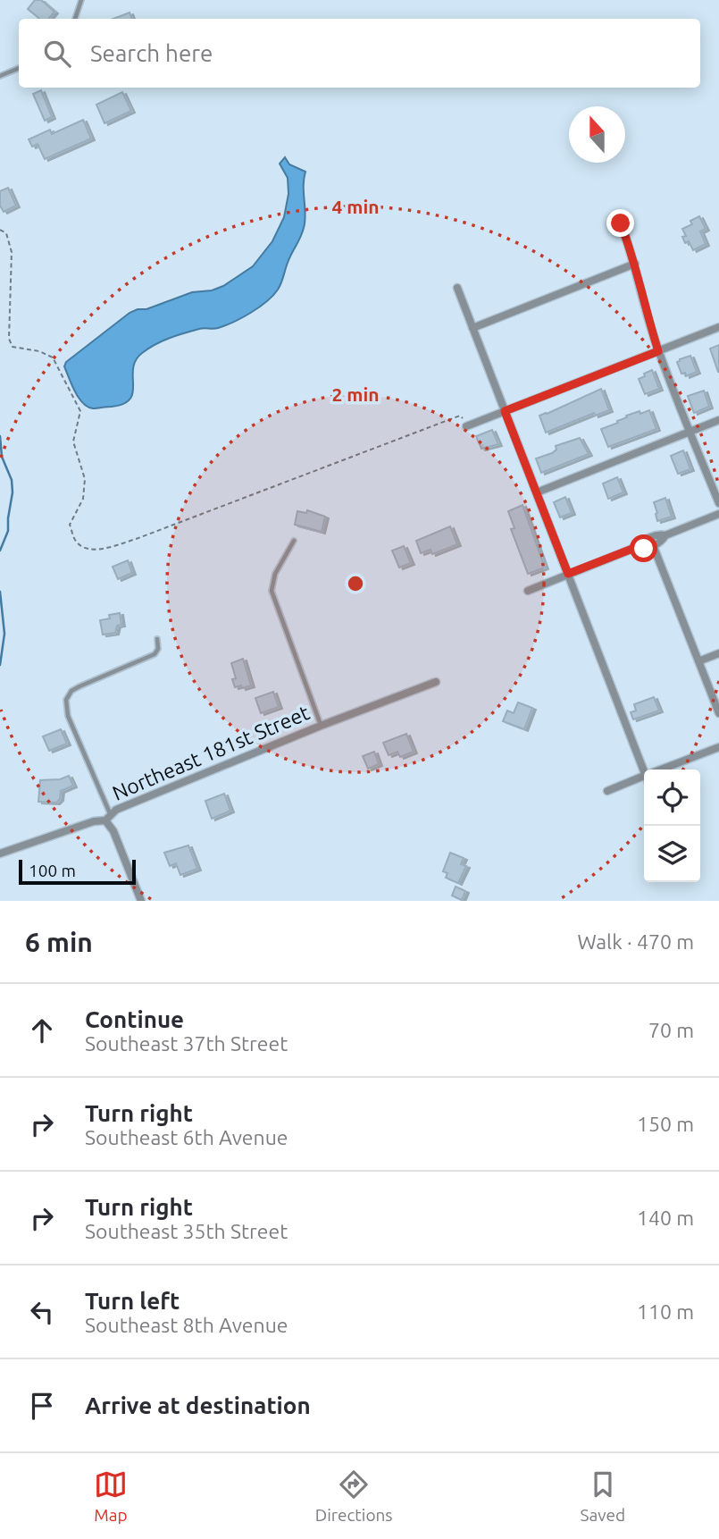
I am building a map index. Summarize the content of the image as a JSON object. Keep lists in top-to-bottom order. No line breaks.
{"streets":{"street":["Northeast 181st Street"]},"scale_bar":"100 m","north":"top","page":{"search":"Search here","scale":"100 m","heading":["6 min","Walk · 470 m"],"list":[["Continue","Southeast 37th Street","70 m"],["Turn right","Southeast 6th Avenue","150 m"],["Turn right","Southeast 35th Street","140 m"],["Turn left","Southeast 8th Avenue","110 m"],"Arrive at destination"],"nav":["Map","Directions","Saved"]},"rings":["4 min","2 min"]}
